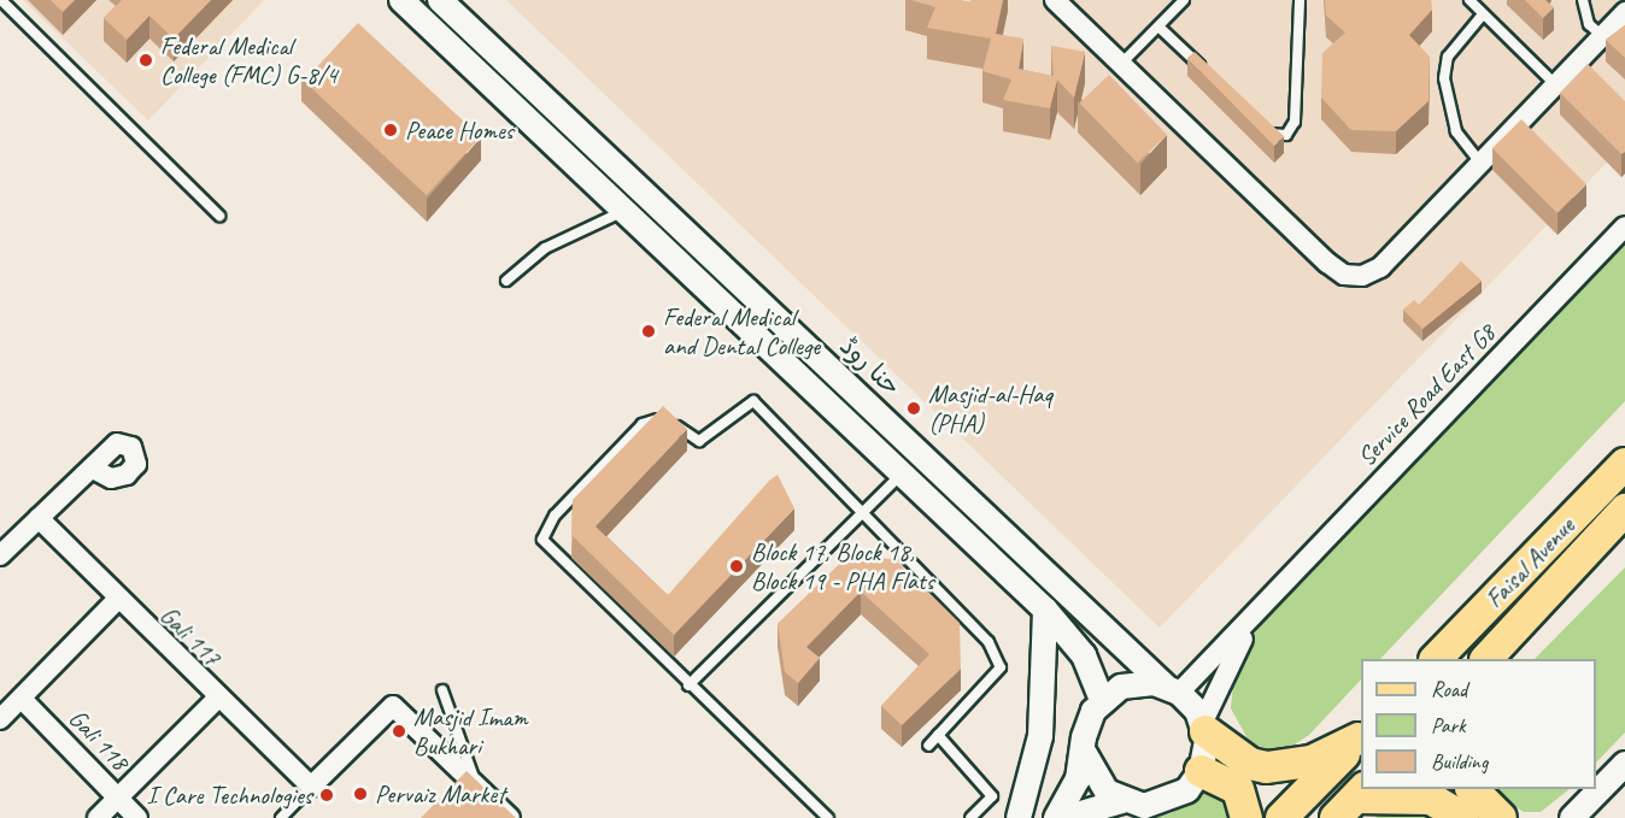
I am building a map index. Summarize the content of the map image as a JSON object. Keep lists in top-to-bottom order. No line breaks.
{"streets":{"main road":["Faisal Avenue"],"street":["حنا روڈ","Service Road East G8","Gali 117","Gali 118"]},"crossings":[["حنا روڈ","Service Road East G8"]],"places":["Federal Medical College (FMC) G-8/4","Peace Homes","Federal Medical and Dental College","Masjid-al-Haq (PHA)","Block 17, Block 18, Block 19 - PHA Flats","Masjid Imam Bukhari","Pervaiz Market","I Care Technologies"],"legend":["Road","Park","Building"]}
